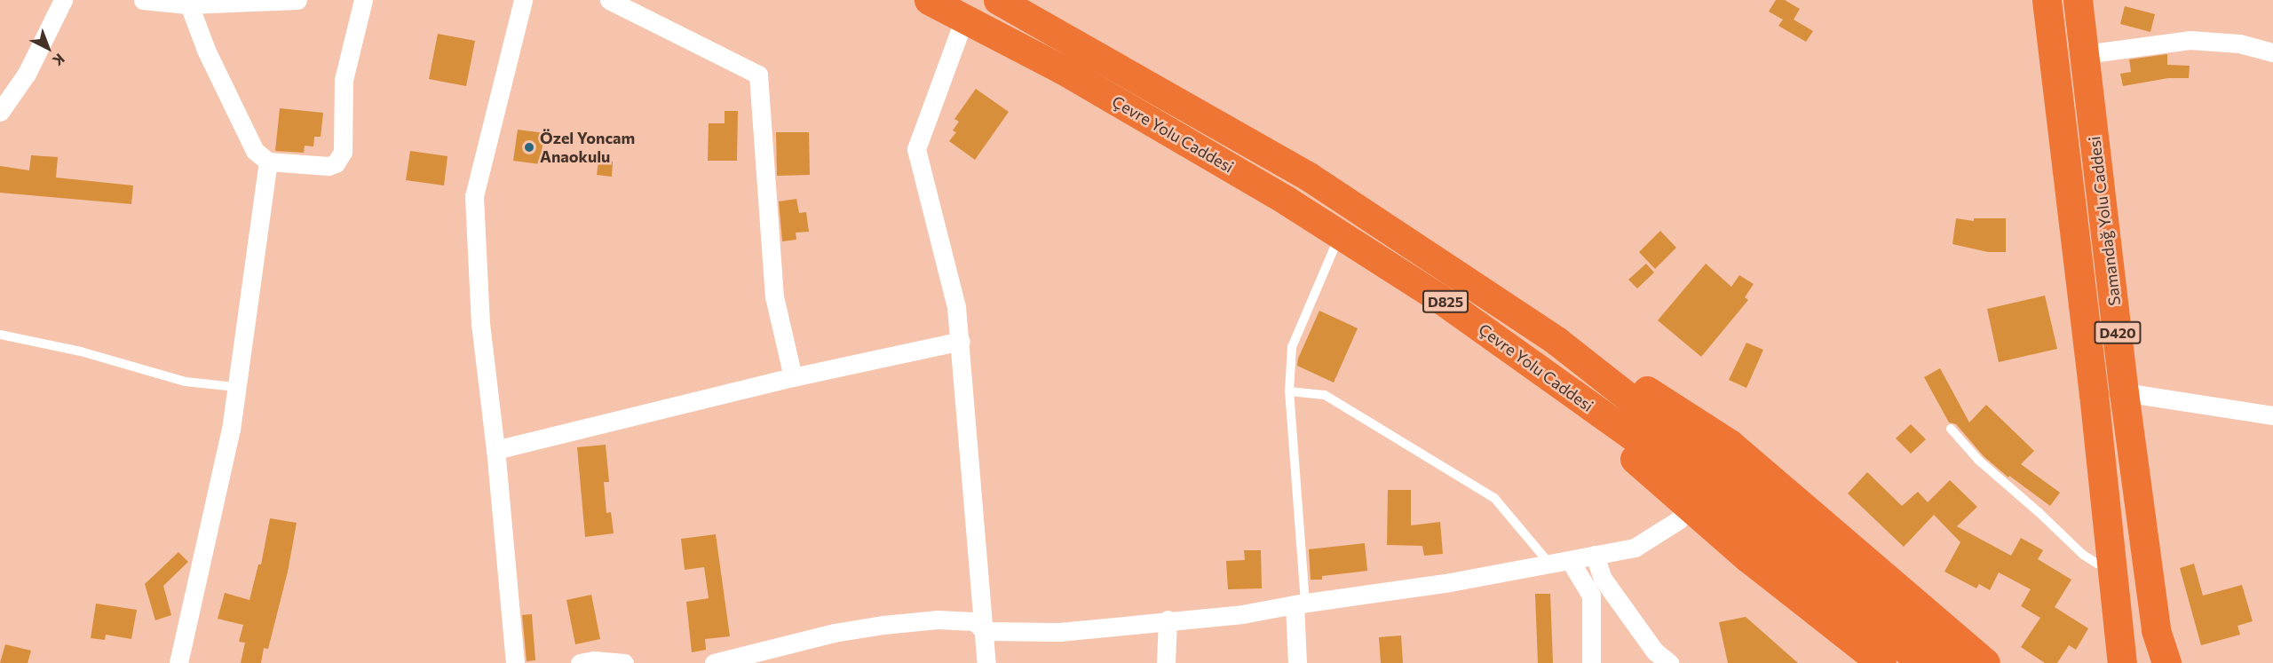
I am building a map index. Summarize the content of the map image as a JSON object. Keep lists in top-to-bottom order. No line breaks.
{"streets":{"highway":["Çevre Yolu Caddesi","Samandağ Yolu Caddesi","D825","D420"]},"places":["Özel Yoncam Anaokulu"],"north":"bottom right"}
